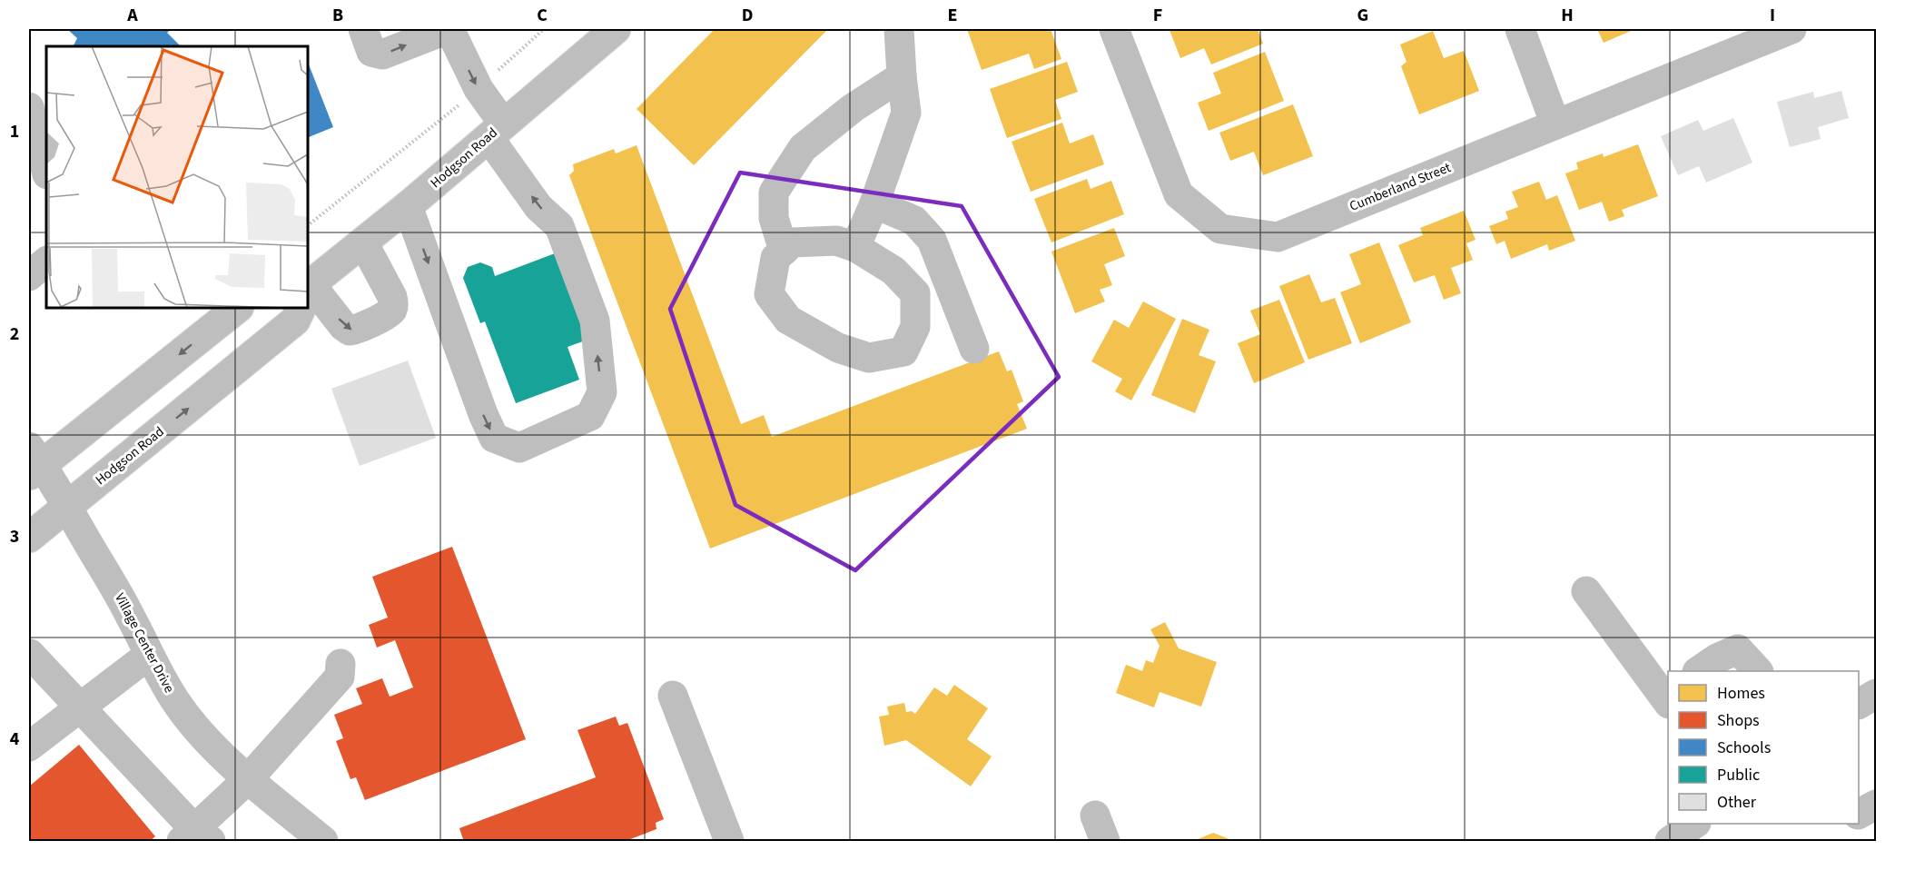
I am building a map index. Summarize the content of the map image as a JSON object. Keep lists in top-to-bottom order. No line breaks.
{"streets":{"street":["Hodgson Road","Cumberland Street","Village Center Drive"]},"crossings":[["Hodgson Road","Village Center Drive"]],"legend":["Homes","Shops","Schools","Public","Other"],"grid":{"columns":["A","B","C","D","E","F","G","H","I"],"rows":["1","2","3","4"]}}
